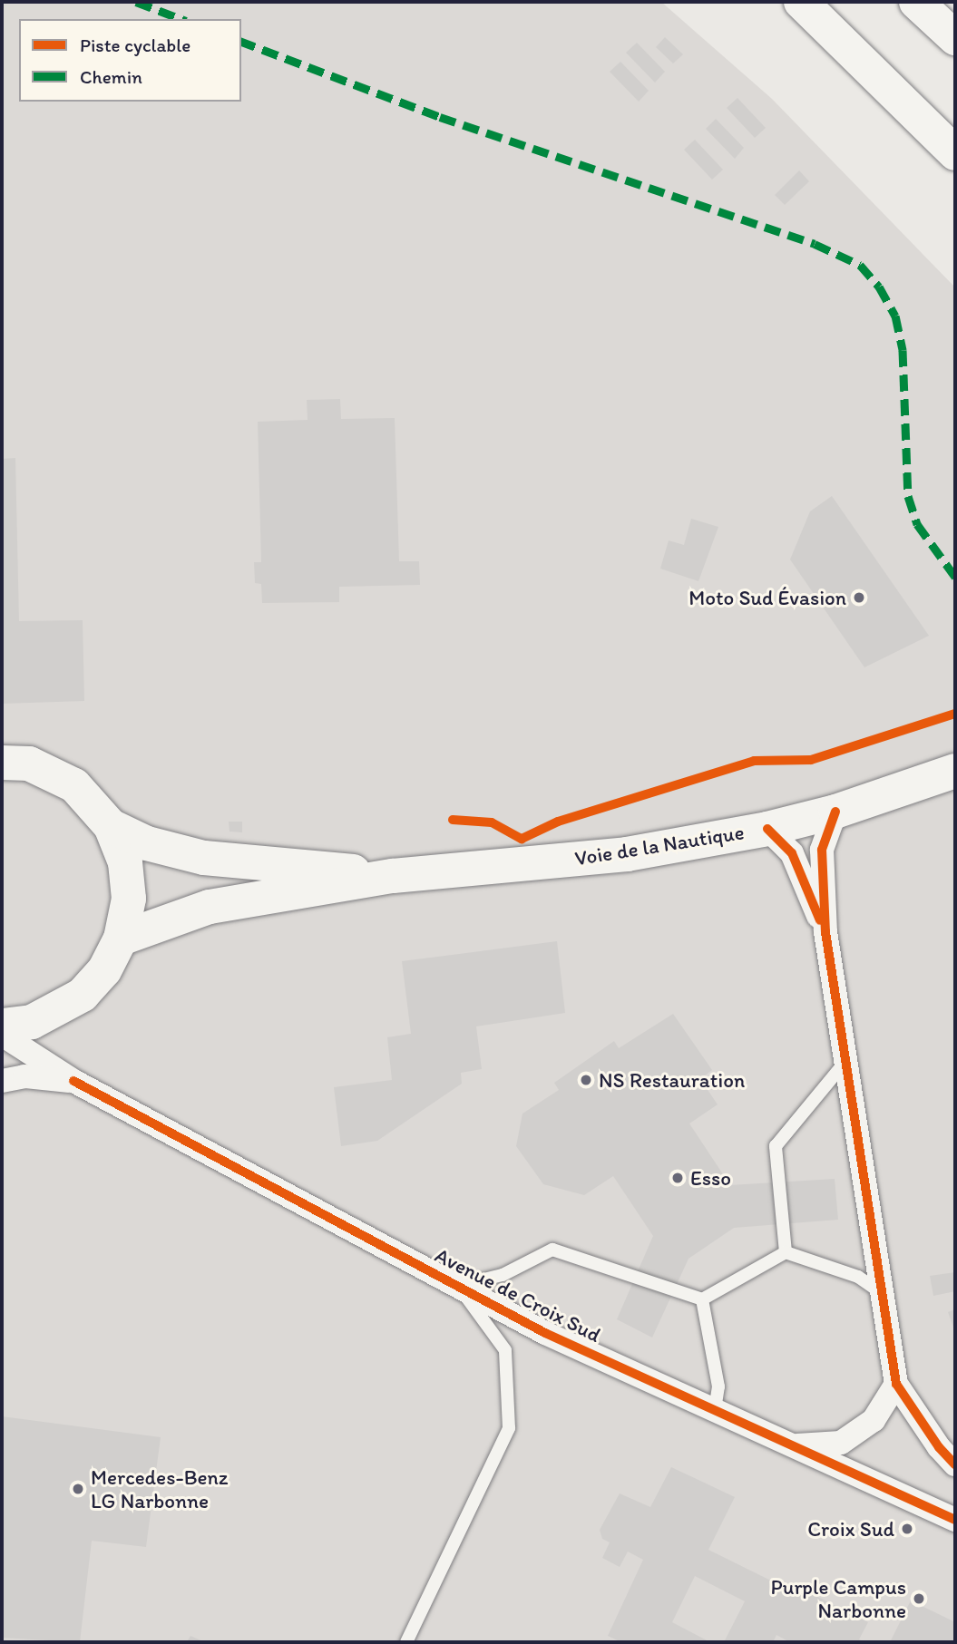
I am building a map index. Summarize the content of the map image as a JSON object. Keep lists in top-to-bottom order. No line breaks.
{"streets":{"main road":["Voie de la Nautique"],"street":["Avenue de Croix Sud"]},"places":["Moto Sud Évasion","NS Restauration","Esso","Mercedes-Benz LG Narbonne","Croix Sud","Purple Campus Narbonne"],"legend":["Piste cyclable","Chemin"]}
